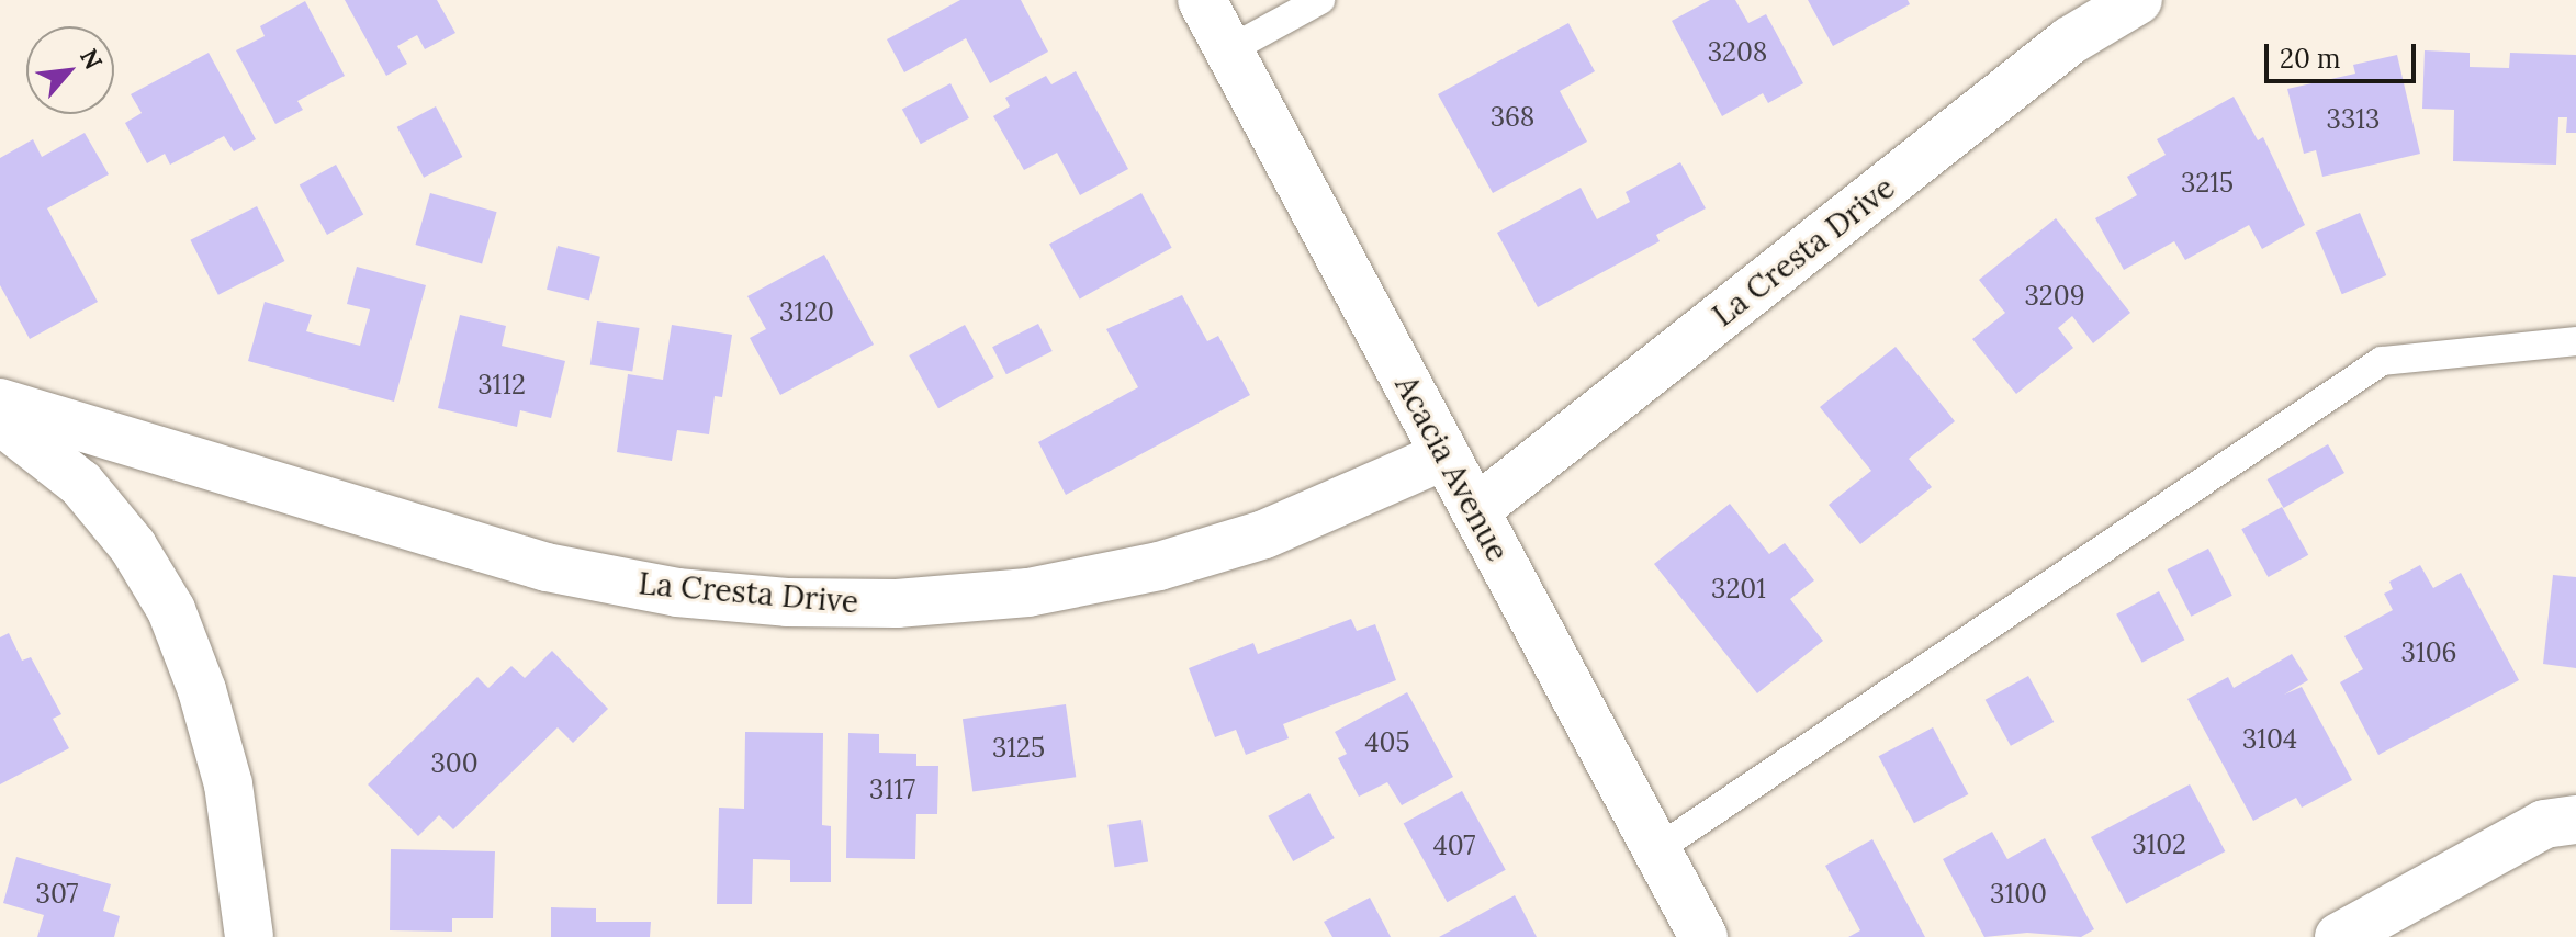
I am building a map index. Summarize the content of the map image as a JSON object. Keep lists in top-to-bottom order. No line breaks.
{"streets":{"street":["La Cresta Drive","Acacia Avenue"]},"crossings":[["La Cresta Drive","Acacia Avenue"]],"house_numbers":["3208","368","3313","3215","3209","3120","3112","3201","3106","3104","405","3125","300","3117","3102","407","307","3100"],"scale_bar":"20 m","north":"top right"}
